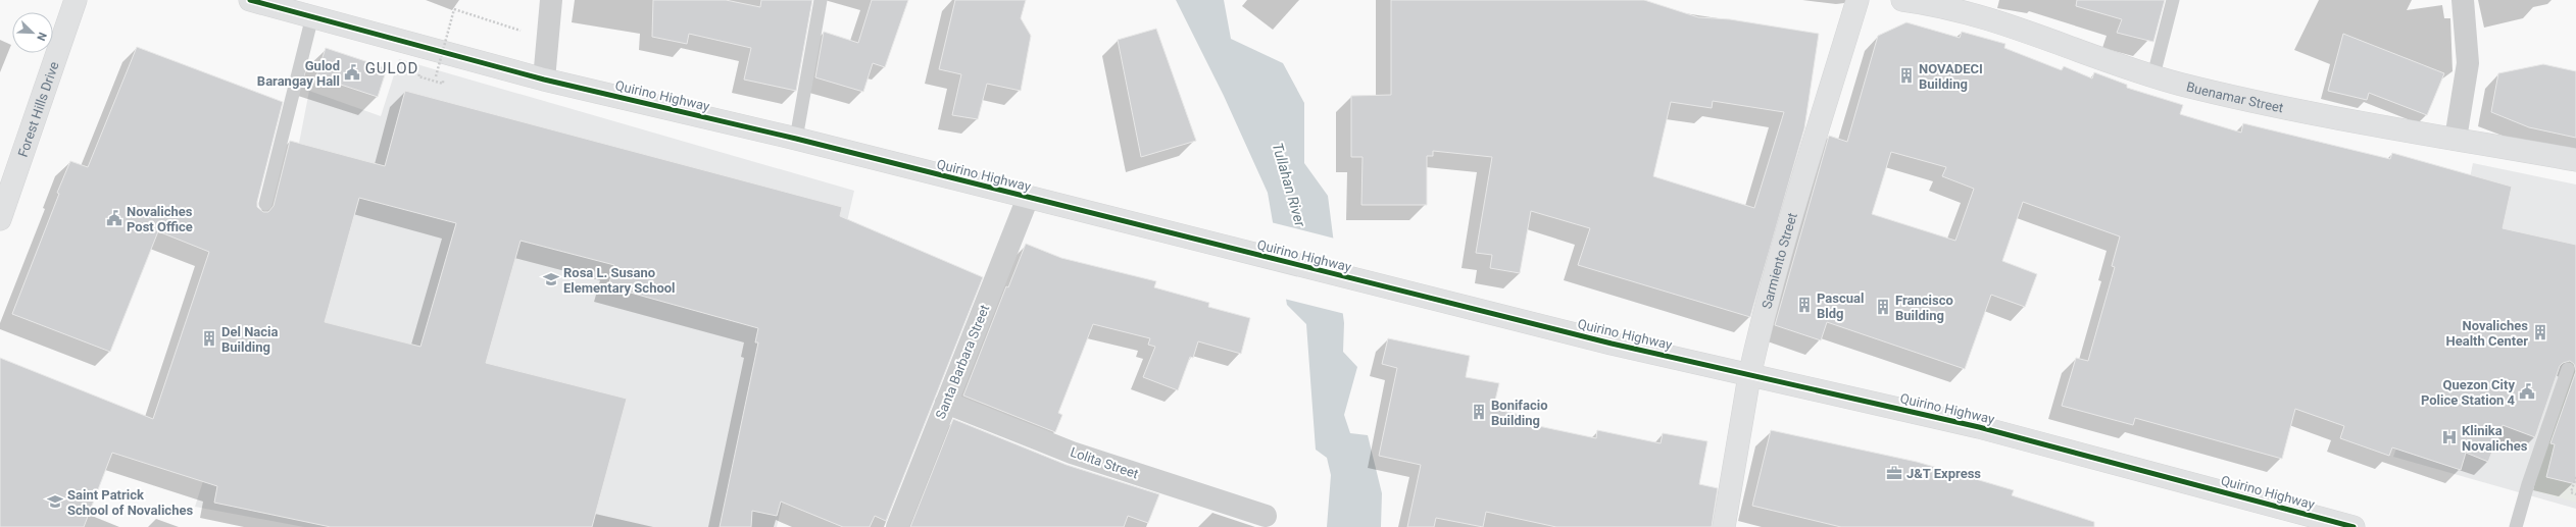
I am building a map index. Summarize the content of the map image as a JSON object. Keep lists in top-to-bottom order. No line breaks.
{"streets":{"main road":["Quirino Highway","Buenamar Street","Forest Hills Drive","Sarmiento Street"],"street":["Santa Barbara Street","Lolita Street"]},"crossings":[["Quirino Highway","Sarmiento Street"],["Quirino Highway","Santa Barbara Street"],["Santa Barbara Street","Lolita Street"]],"districts":["GULOD"],"water":["Tullahan River"],"places":{"public building":["Gulod Barangay Hall","Novaliches Post Office","Quezon City Police Station 4"],"building":["NOVADECI Building","Pascual Bldg","Francisco Building","Novaliches Health Center","Del Nacia Building","Bonifacio Building"],"school or university":["Rosa L. Susano Elementary School","Saint Patrick School of Novaliches"],"hospital":["Klinika Novaliches"],"office":["J&T Express"]},"north":"bottom right"}
